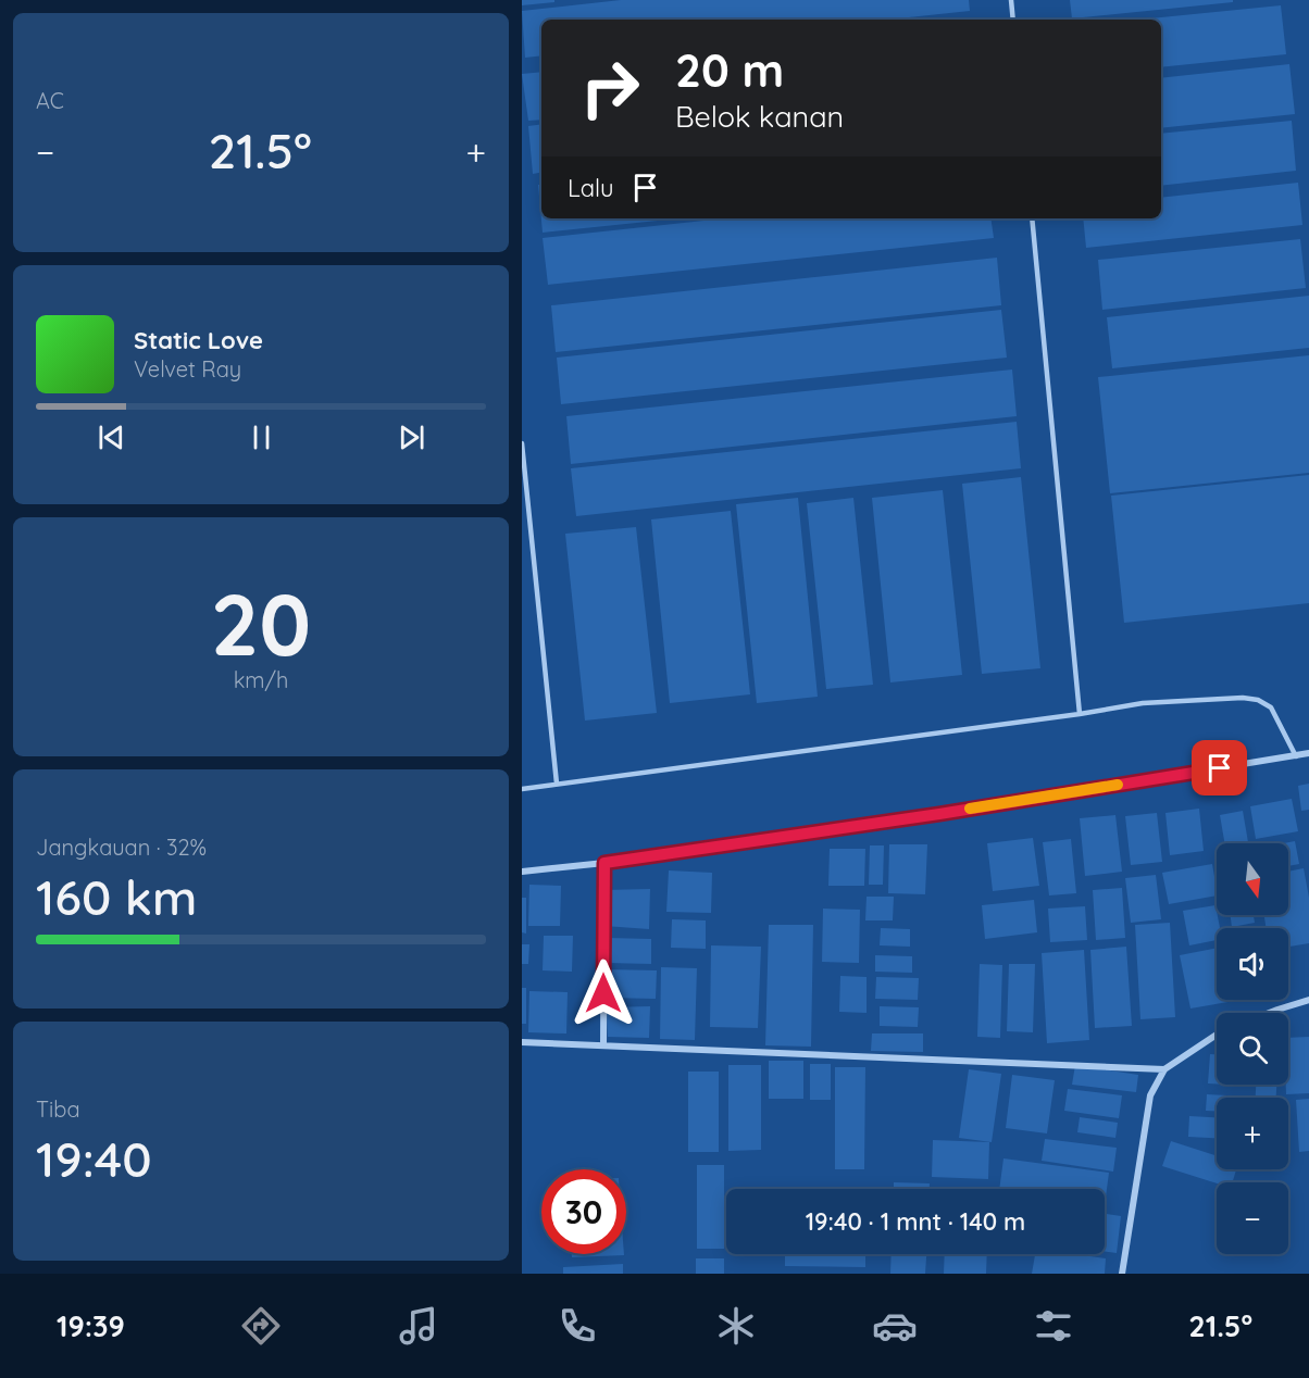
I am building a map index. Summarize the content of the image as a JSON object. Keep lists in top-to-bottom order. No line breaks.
{"north":"bottom","page":{"tile":["AC",["20","km/h"],["Jangkauan · 32%","160 km"],["Tiba","19:40"]],"turn":["20 m","Belok kanan"],"heat":["−","21.5°","+"],"then":"Lalu","song":["Static Love","Velvet Ray"],"map_buttons":["+","−"],"limit":"30","trip":"19:40 · 1 mnt · 140 m","tabs":["19:39","21.5°"]}}
